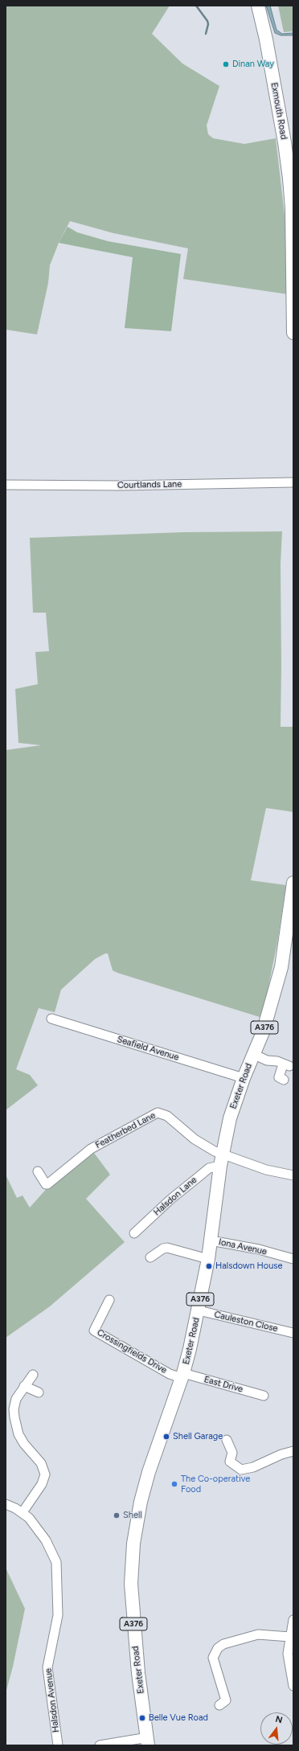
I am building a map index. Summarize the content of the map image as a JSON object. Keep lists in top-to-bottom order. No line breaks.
{"streets":{"highway":["Exmouth Road","A376","Exeter Road"],"street":["Courtlands Lane","Seafield Avenue","Featherbed Lane","Halsdon Lane","Iona Avenue","Cauleston Close","Crossingfields Drive","East Drive","Halsdon Avenue"]},"crossings":[["Seafield Avenue","Exeter Road"],["Exeter Road","Featherbed Lane"],["Exeter Road","Halsdon Lane"],["Exeter Road","Iona Avenue"],["Exeter Road","Cauleston Close"],["Exeter Road","Crossingfields Drive"],["Exeter Road","East Drive"],["Featherbed Lane","Halsdon Lane"],["Crossingfields Drive","East Drive"]],"places":["Dinan Way","Halsdown House","Shell Garage","The Co-operative Food","Shell","Belle Vue Road"],"north":"top"}
